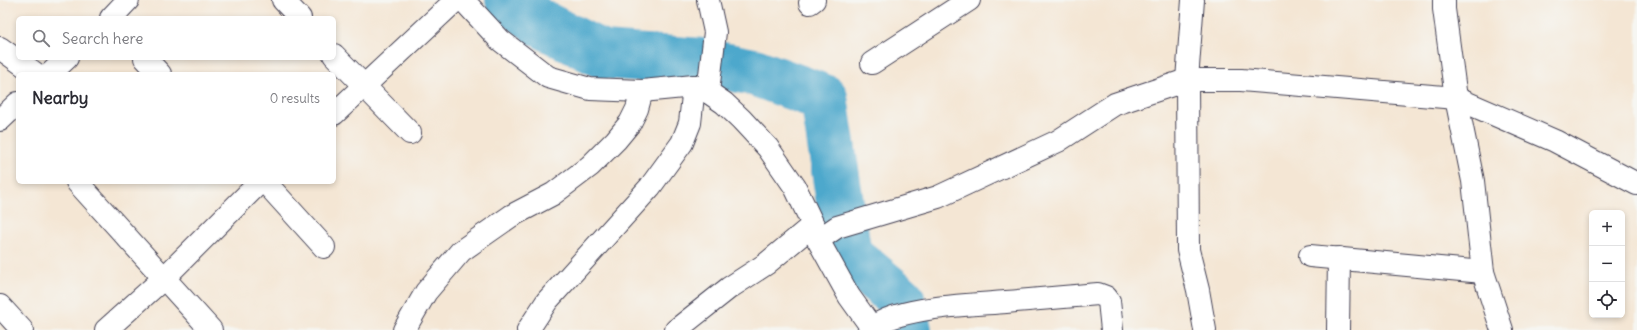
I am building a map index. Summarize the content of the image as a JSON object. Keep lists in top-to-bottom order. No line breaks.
{"page":{"search":"Search here","heading":["Nearby","0 results"],"map_buttons":["+","−"]}}
